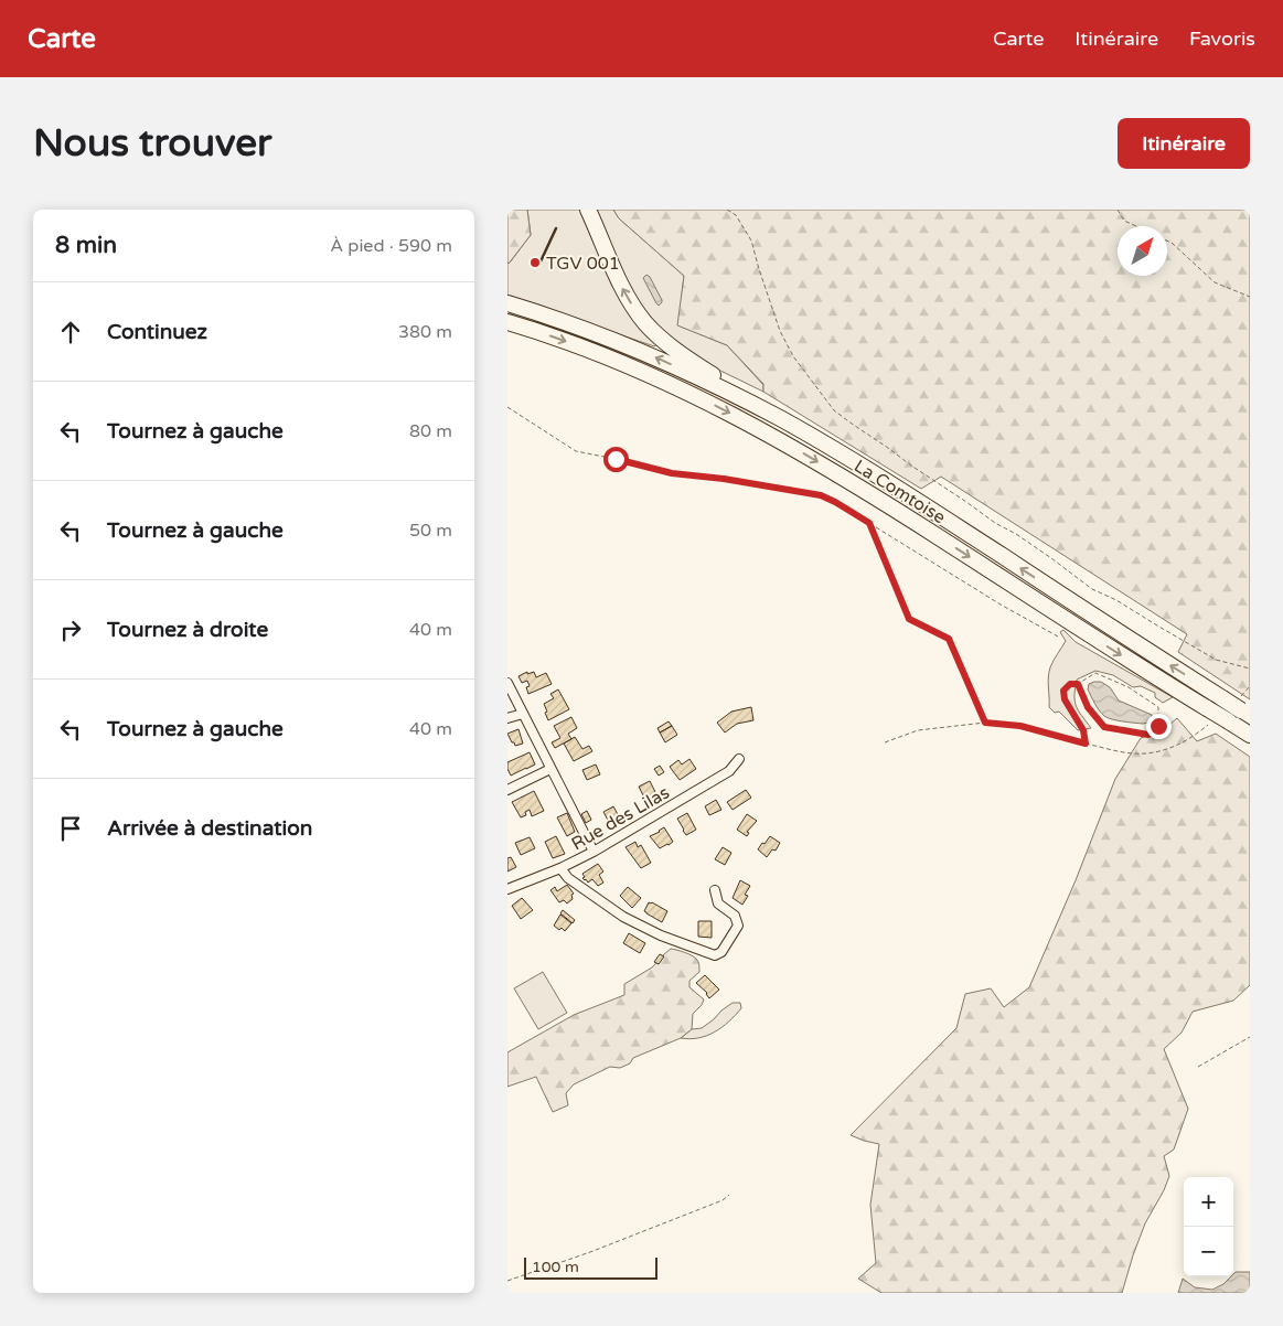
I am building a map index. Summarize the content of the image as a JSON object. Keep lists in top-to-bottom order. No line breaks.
{"streets":{"highway":["La Comtoise"],"street":["Rue des Lilas"]},"places":["TGV 001"],"scale_bar":"100 m","north":"top right","page":{"header":"Carte","nav":["Carte","Itinéraire","Favoris"],"buttons":"Itinéraire","title":"Nous trouver","heading":["8 min","À pied · 590 m"],"list":[["Continuez","380 m"],["Tournez à gauche","80 m"],["Tournez à gauche","50 m"],["Tournez à droite","40 m"],["Tournez à gauche","40 m"],"Arrivée à destination"],"map_buttons":["+","−"],"scale":"100 m"}}
